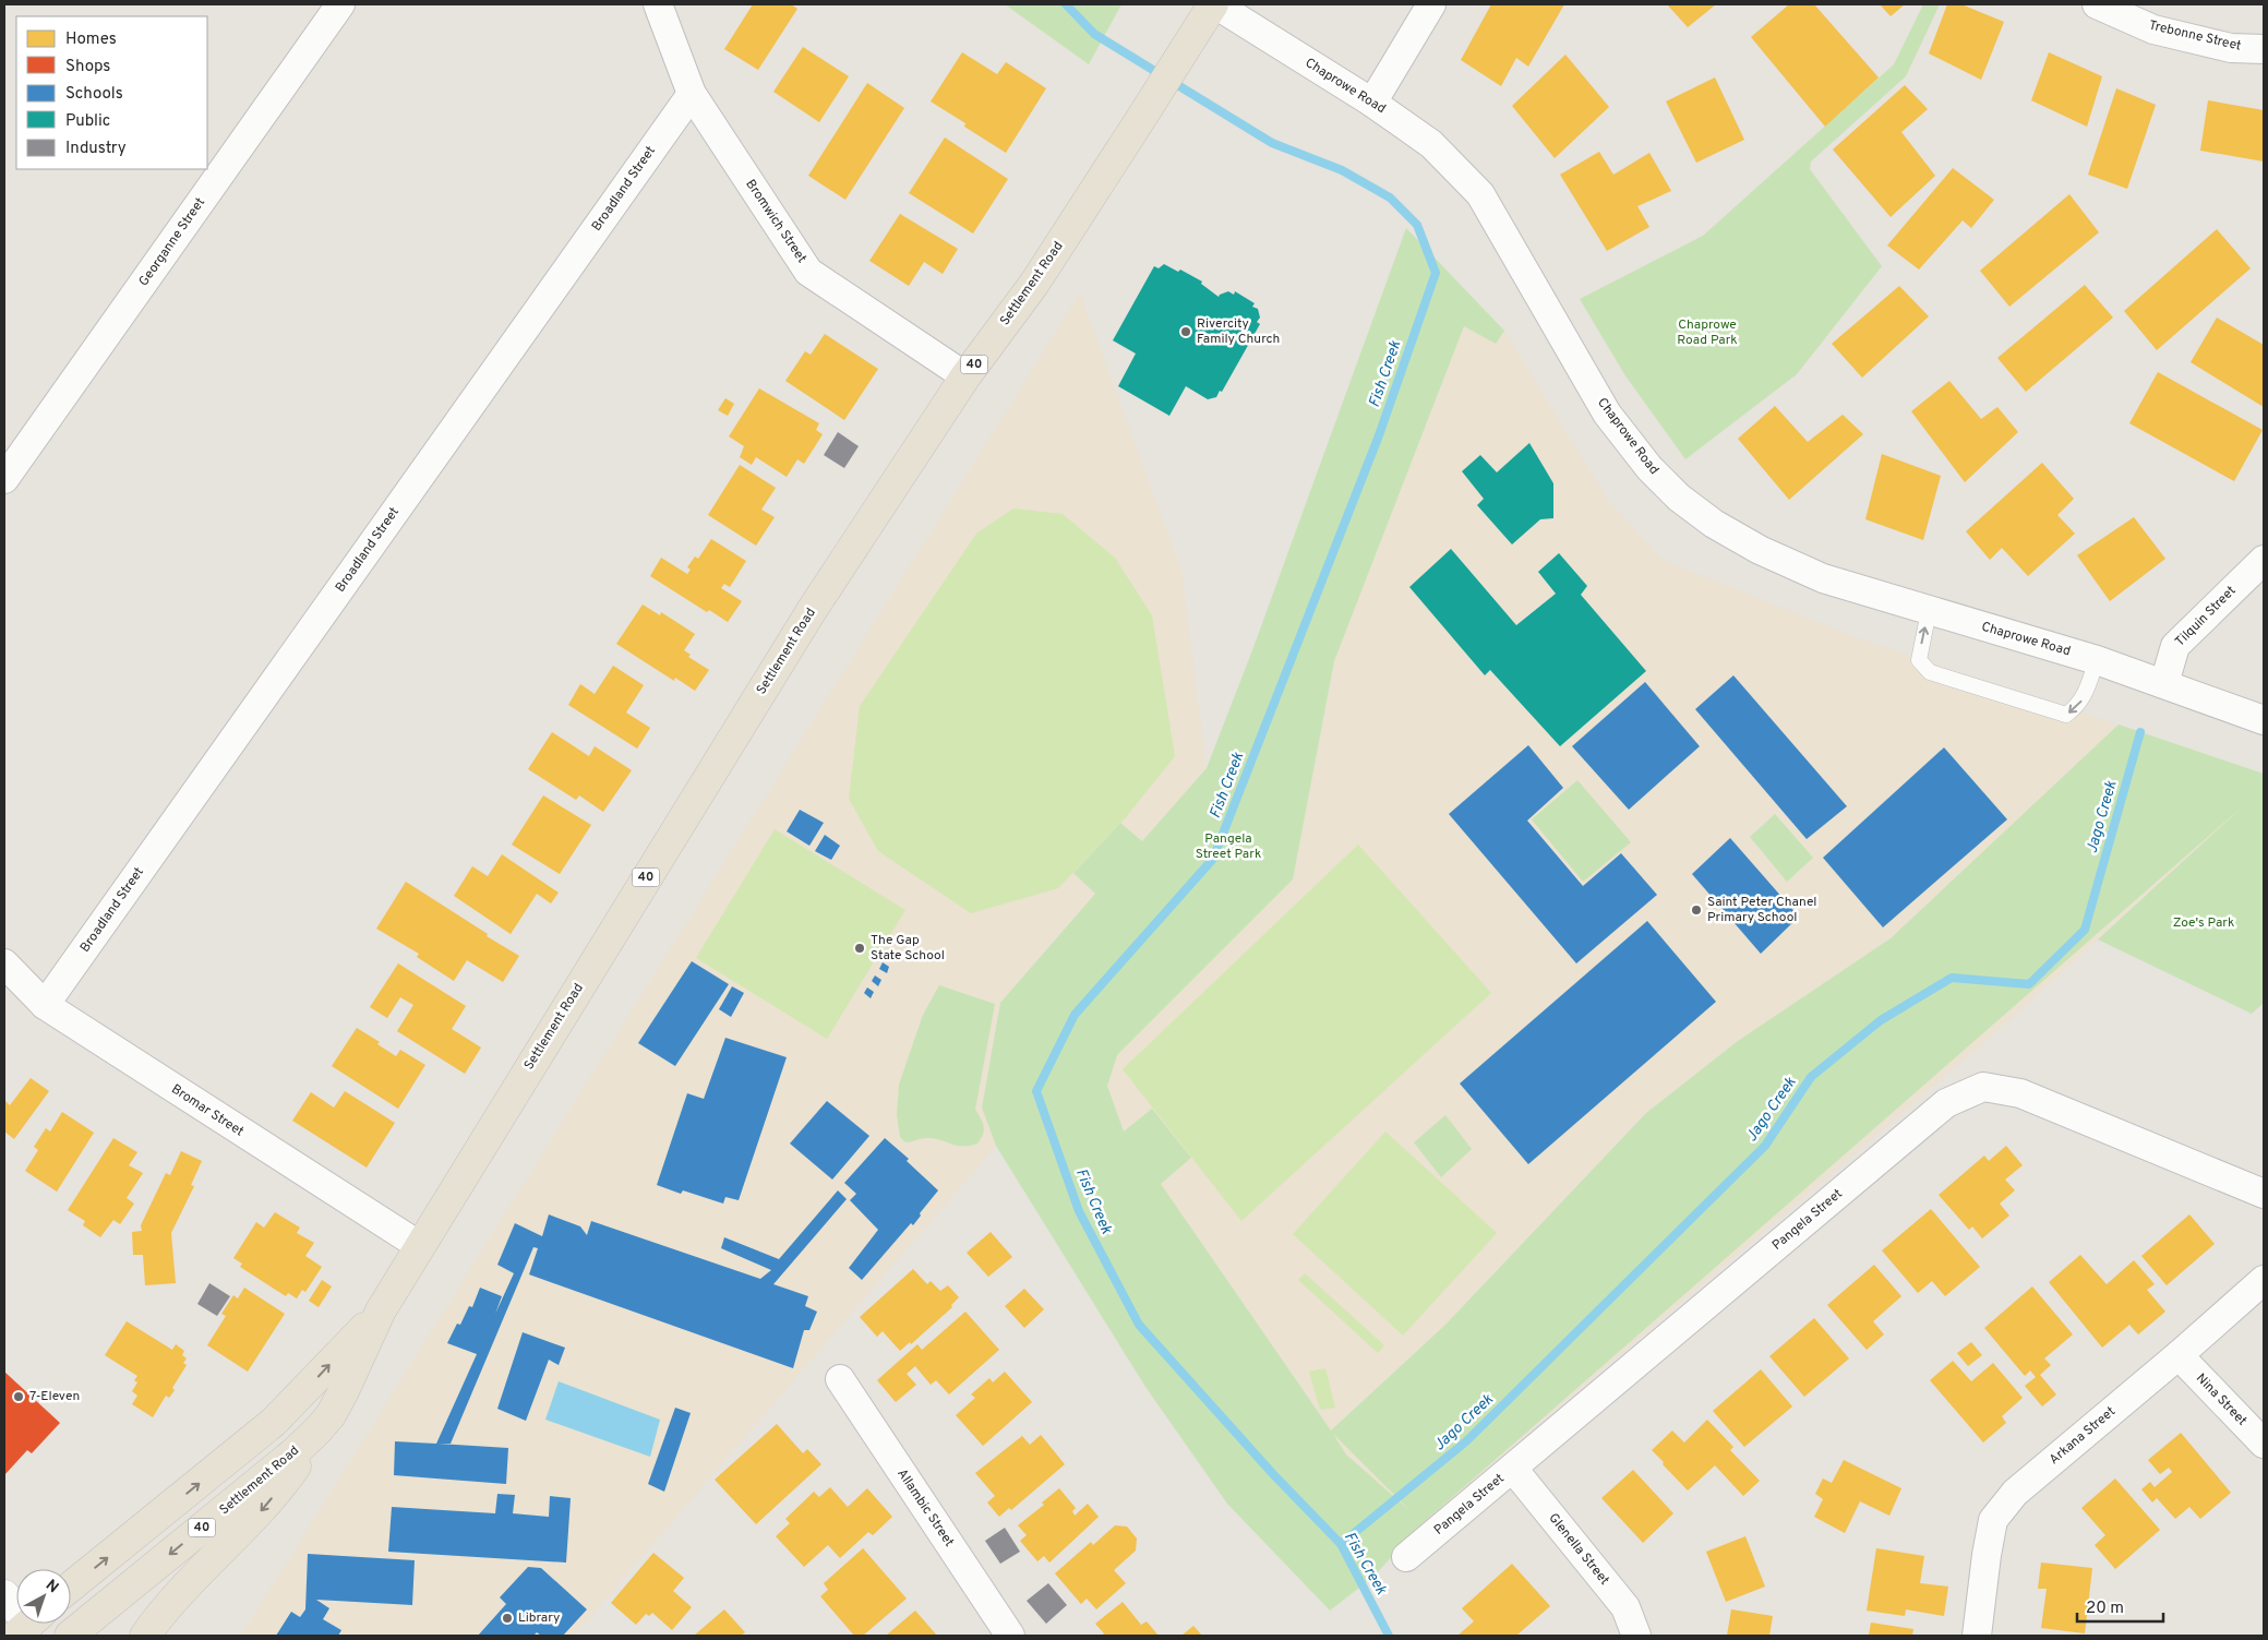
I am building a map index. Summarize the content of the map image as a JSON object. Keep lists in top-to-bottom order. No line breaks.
{"streets":{"main road":["Settlement Road","40"],"street":["Trebonne Street","Chaprowe Road","Broadland Street","Bromwich Street","Georganne Street","Tilquin Street","Bromar Street","Pangela Street","Nina Street","Arkana Street","Allambic Street","Glenella Street"]},"crossings":[["Chaprowe Road","Settlement Road"],["Chaprowe Road","Tilquin Street"],["Broadland Street","Bromwich Street"],["Broadland Street","Bromar Street"],["Bromwich Street","Settlement Road"],["Settlement Road","Bromar Street"],["Pangela Street","Glenella Street"],["Nina Street","Arkana Street"]],"water":["Fish Creek","Jago Creek"],"parks":["Chaprowe Road Park","Pangela Street Park","Zoe's Park"],"places":["Rivercity Family Church","Saint Peter Chanel Primary School","The Gap State School","7-Eleven","Library"],"legend":["Homes","Shops","Schools","Public","Industry"],"scale_bar":"20 m","north":"top right"}
